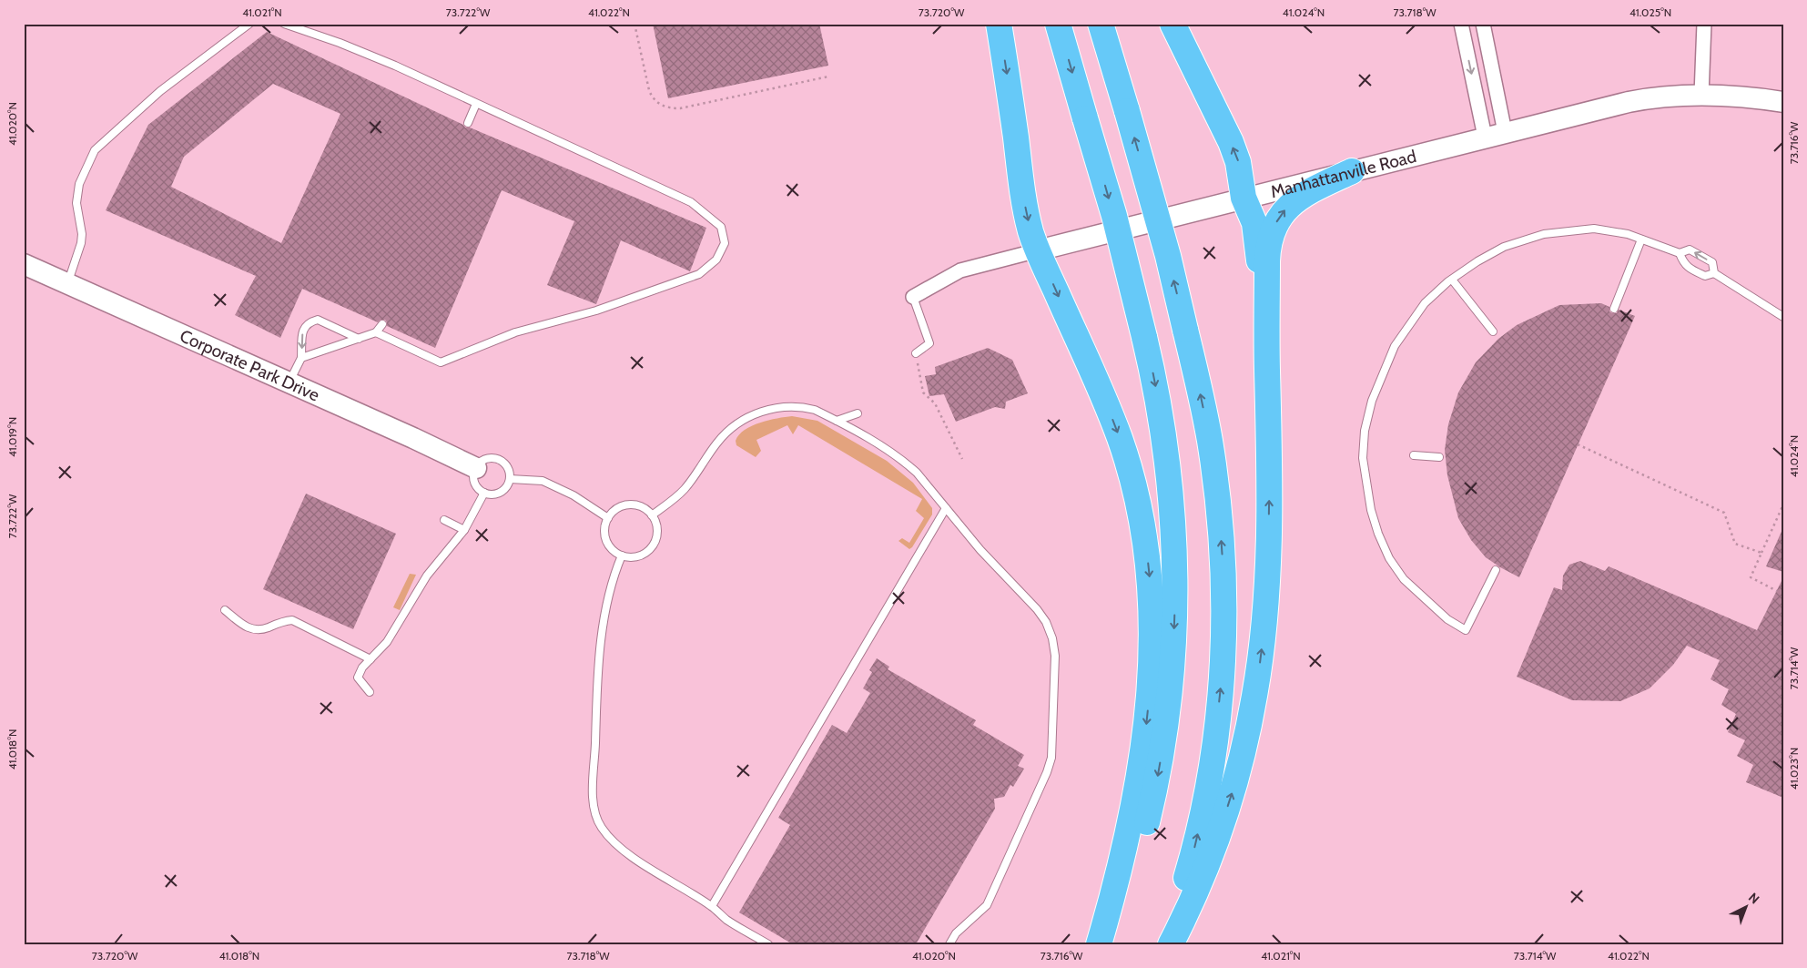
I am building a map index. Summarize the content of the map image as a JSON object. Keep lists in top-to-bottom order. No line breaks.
{"streets":{"street":["Manhattanville Road","Corporate Park Drive"]},"north":"top right","coordinates":["41.021°N","73.722°W","41.022°N","73.720°W","41.024°N","73.718°W","41.025°N","41.020°N","73.716°W","41.019°N","73.714°W","41.018°N","41.023°N"]}
